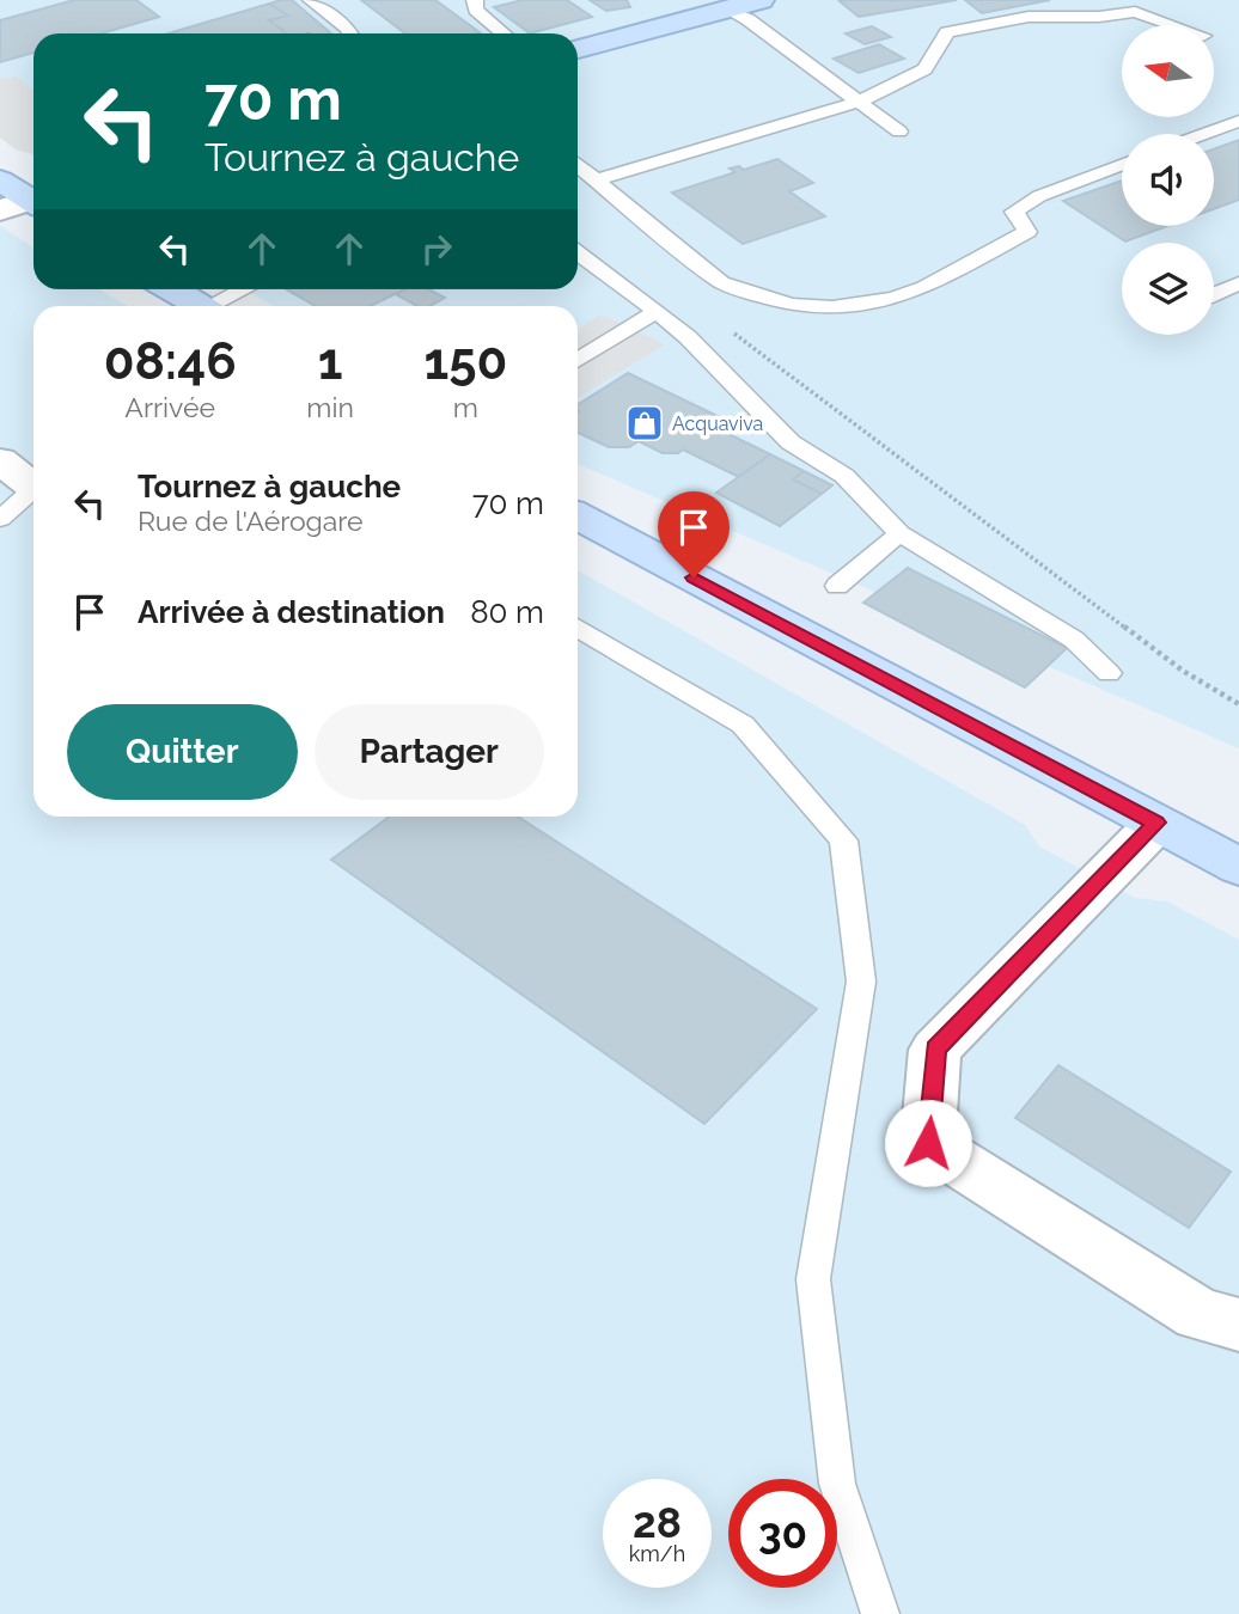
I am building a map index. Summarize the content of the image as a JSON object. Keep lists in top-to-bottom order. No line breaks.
{"places":{"shop":["Acquaviva"]},"north":"left","page":{"turn":["70 m","Tournez à gauche"],"eta":["08:46","Arrivée","1","min","150","m"],"list":[{"name":"Tournez à gauche","note":"Rue de l'Aérogare","value":"70 m"},{"name":"Arrivée à destination","value":"80 m"}],"buttons":["Quitter","Partager"],"speed":"28 km/h","limit":"30"}}
